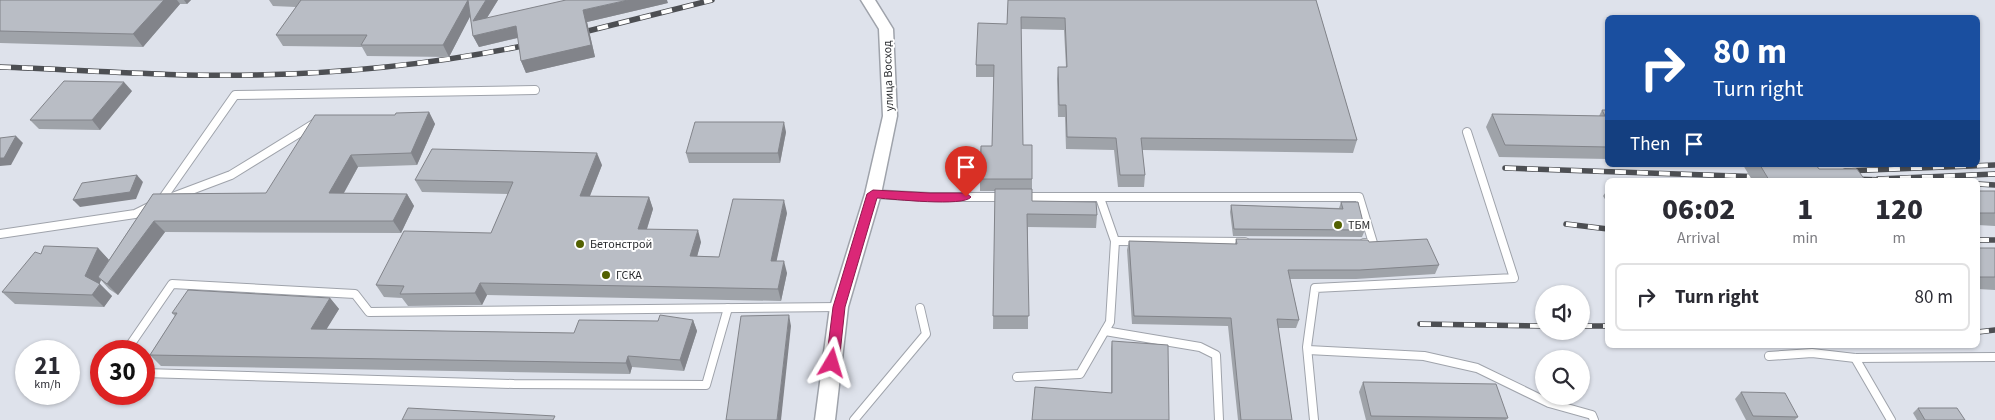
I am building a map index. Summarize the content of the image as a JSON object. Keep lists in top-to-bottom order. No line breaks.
{"streets":{"street":["улица Восход"]},"places":["ТБМ","Бетонстрой","ГСКА"],"page":{"turn":["80 m","Turn right"],"then":"Then","eta":["06:02","Arrival","1","min","120","m"],"list":[{"name":"Turn right","value":"80 m"}],"speed":"21 km/h","limit":"30"}}
